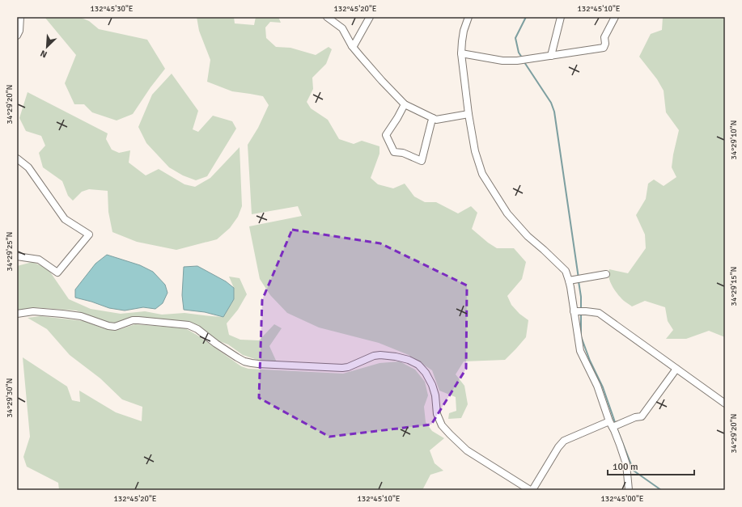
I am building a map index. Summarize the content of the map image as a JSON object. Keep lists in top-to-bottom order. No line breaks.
{"scale_bar":"100 m","north":"bottom left","coordinates":["132°45'30\"E","132°45'20\"E","132°45'10\"E","34°29'20\"N","34°29'10\"N","34°29'25\"N","34°29'15\"N","34°29'30\"N","132°45'00\"E"]}
